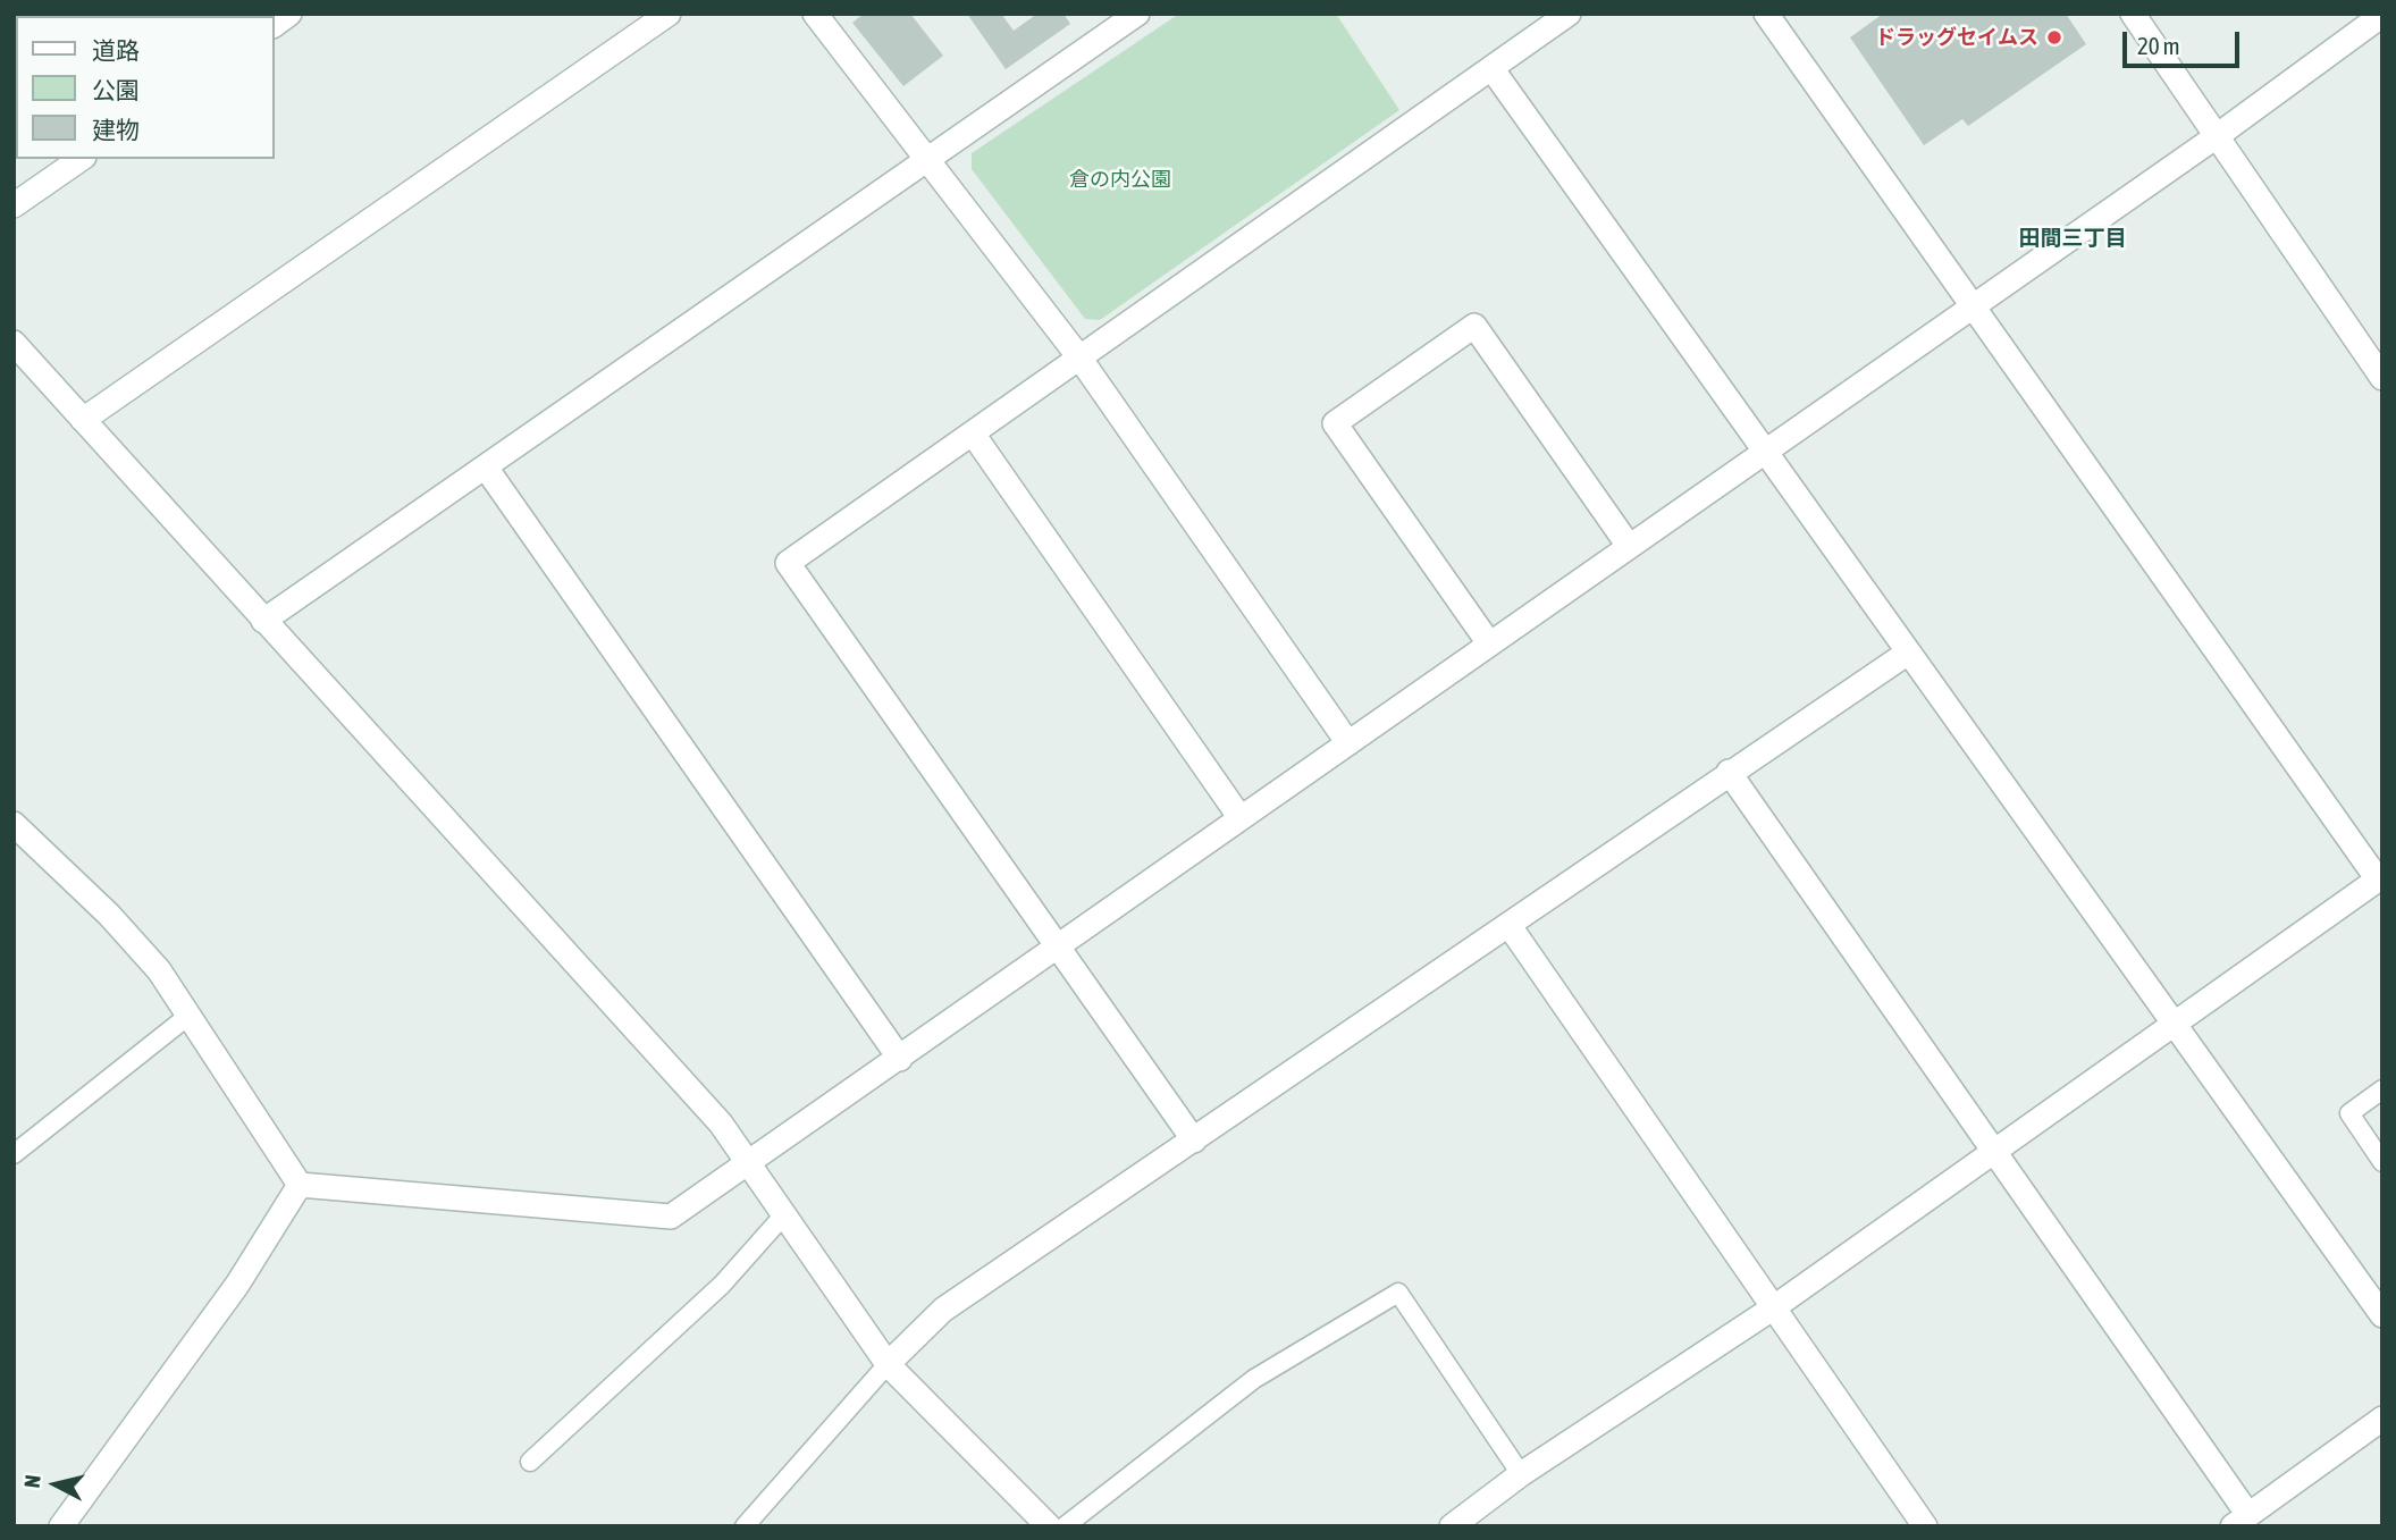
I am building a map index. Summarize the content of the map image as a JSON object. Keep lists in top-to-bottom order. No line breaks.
{"districts":["田間三丁目"],"parks":["倉の内公園"],"places":["ドラッグセイムス"],"legend":["道路","公園","建物"],"scale_bar":"20 m","north":"left"}
